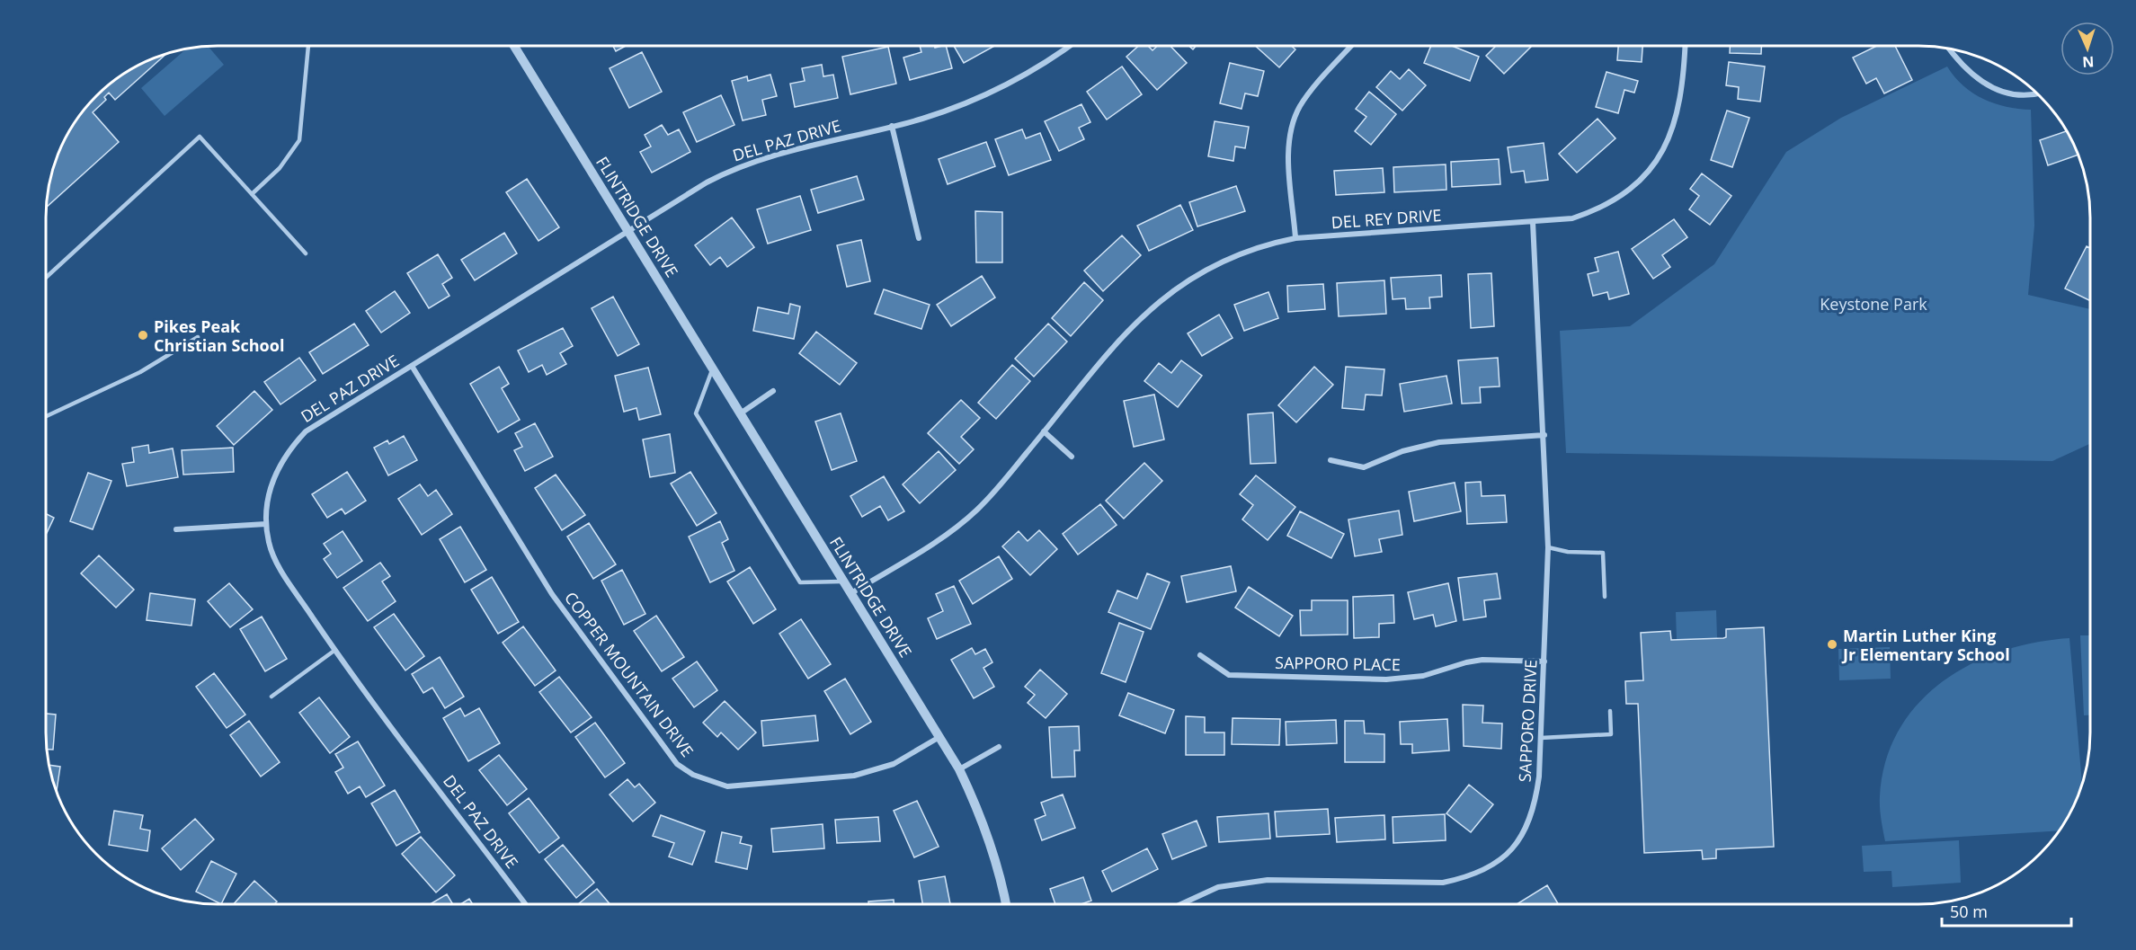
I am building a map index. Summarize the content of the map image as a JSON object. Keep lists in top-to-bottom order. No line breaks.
{"streets":{"street":["DEL PAZ DRIVE","FLINTRIDGE DRIVE","DEL REY DRIVE","SAPPORO PLACE","COPPER MOUNTAIN DRIVE","SAPPORO DRIVE"]},"crossings":[["DEL PAZ DRIVE","FLINTRIDGE DRIVE"],["DEL PAZ DRIVE","COPPER MOUNTAIN DRIVE"],["FLINTRIDGE DRIVE","DEL REY DRIVE"],["FLINTRIDGE DRIVE","COPPER MOUNTAIN DRIVE"],["DEL REY DRIVE","SAPPORO DRIVE"],["SAPPORO PLACE","SAPPORO DRIVE"]],"parks":["Keystone Park"],"places":["Pikes Peak Christian School","Martin Luther King Jr Elementary School"],"scale_bar":"50 m","north":"bottom"}
